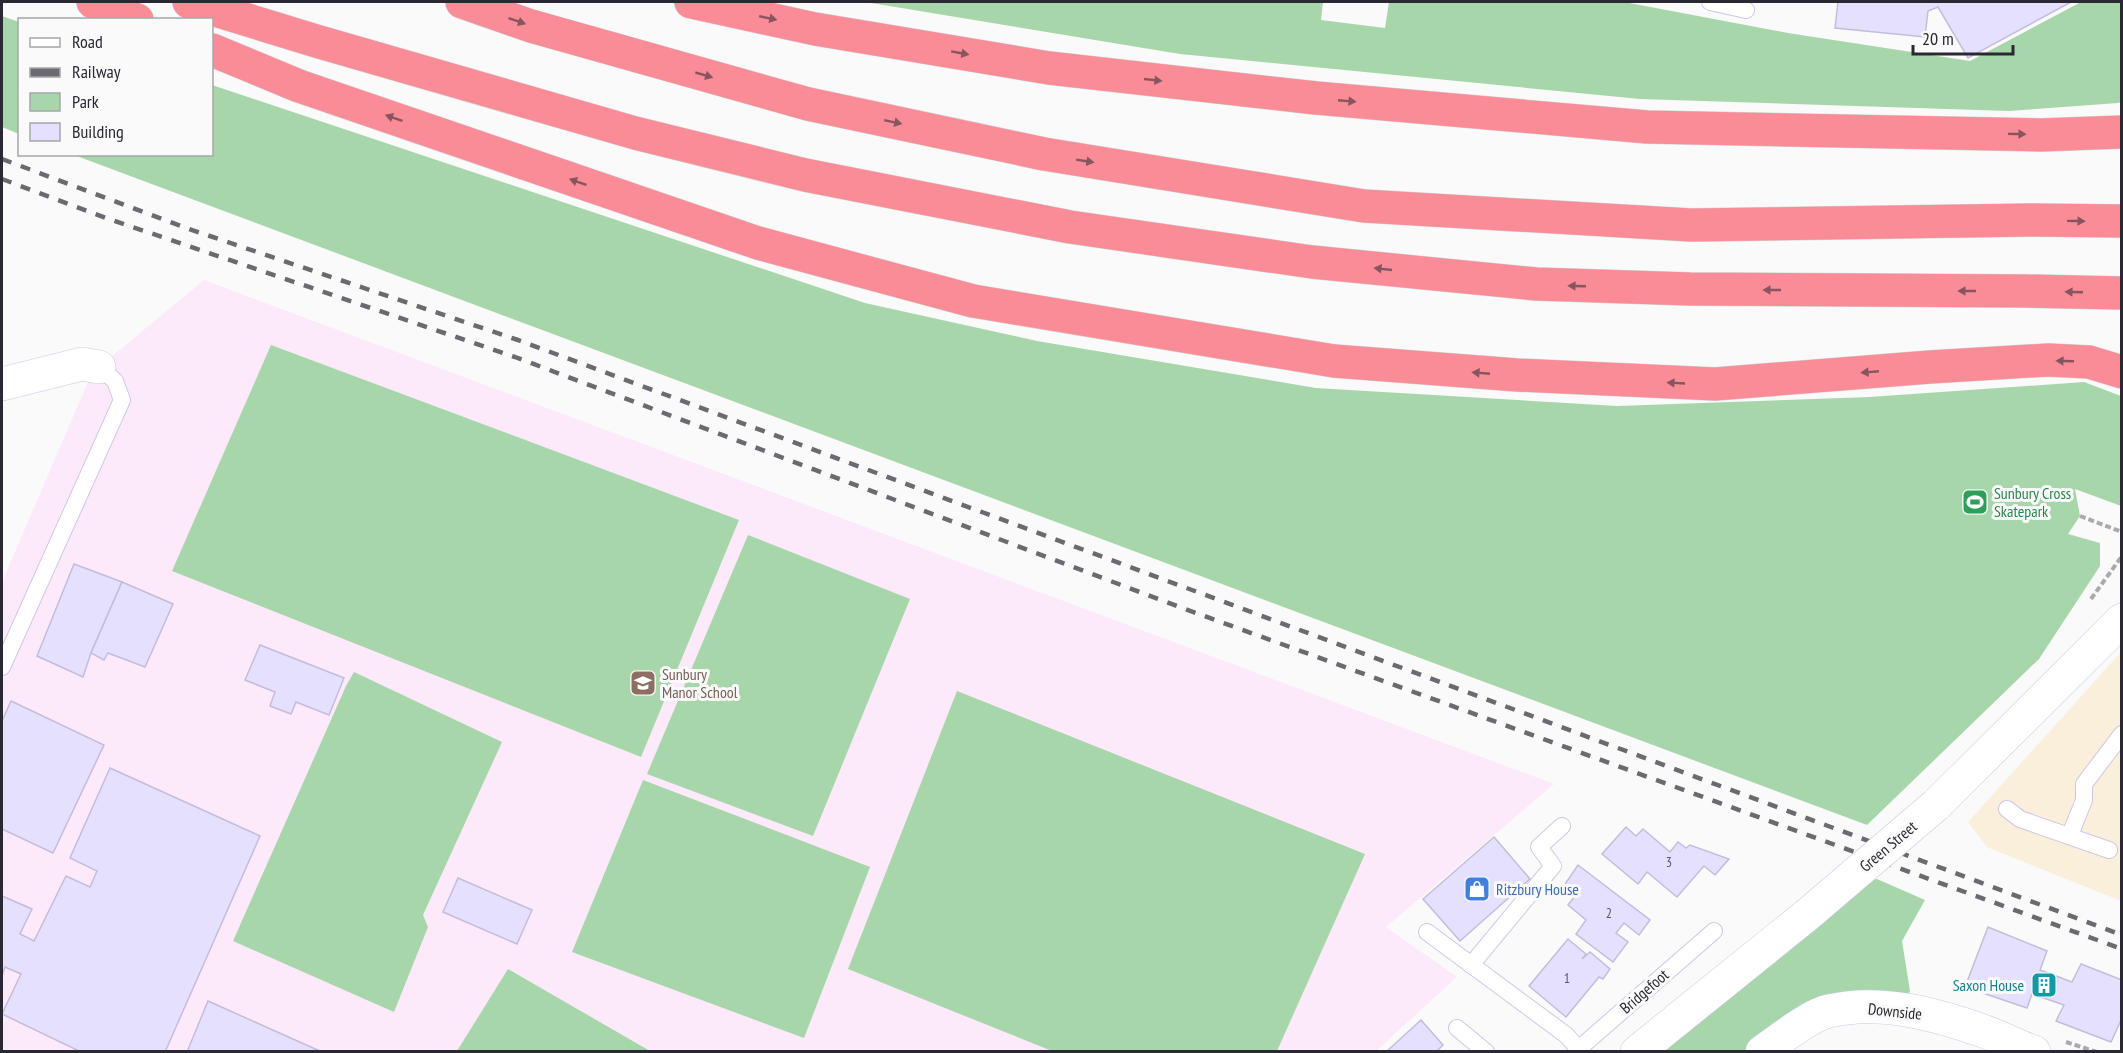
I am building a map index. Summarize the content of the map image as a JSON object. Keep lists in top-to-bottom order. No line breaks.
{"streets":{"street":["Green Street","Downside"],"lane":["Bridgefoot"]},"places":{"sports":["Sunbury Cross Skatepark"],"school or university":["Sunbury Manor School"],"shop":["Ritzbury House"],"building":["Saxon House"]},"house_numbers":["3","2","1"],"legend":["Road","Railway","Park","Building"],"scale_bar":"20 m"}
